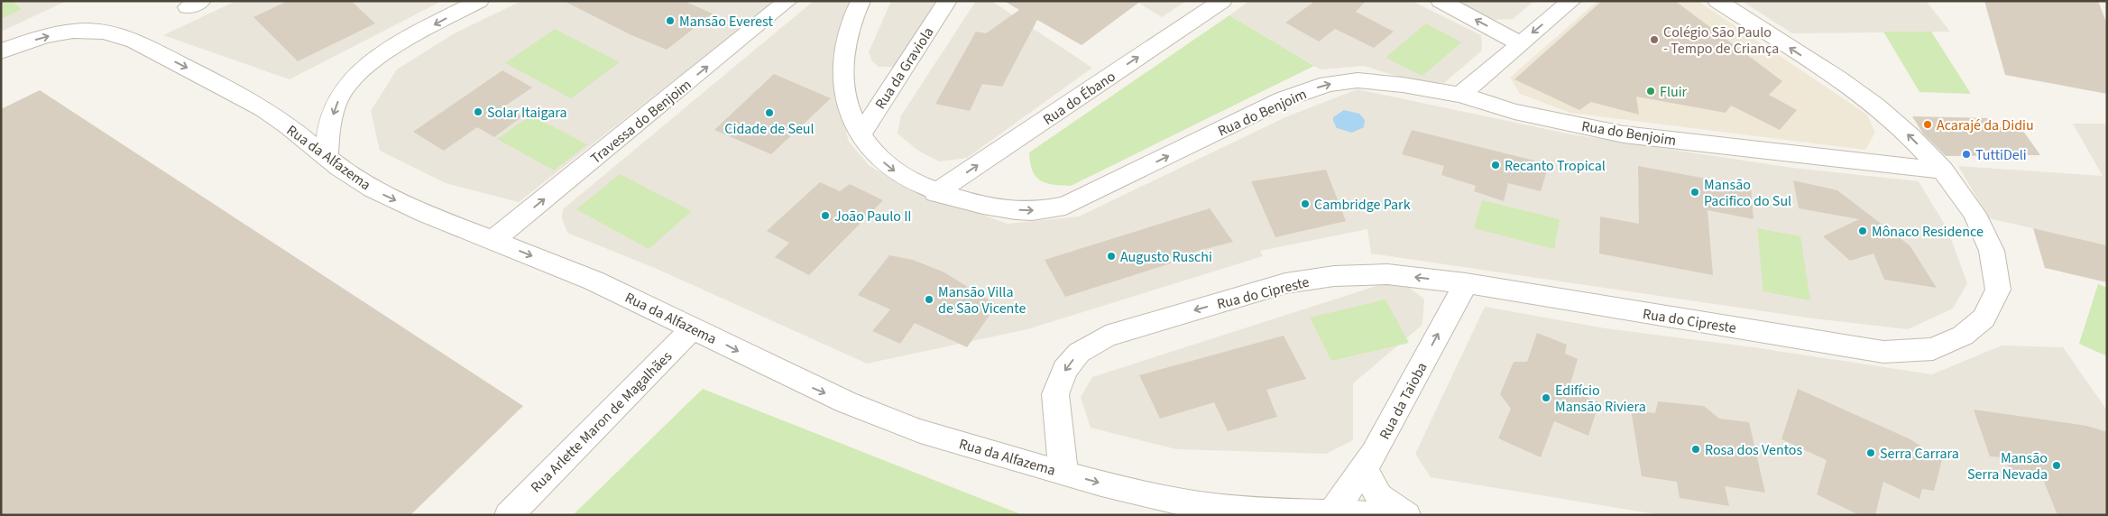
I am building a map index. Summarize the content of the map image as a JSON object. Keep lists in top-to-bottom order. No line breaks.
{"streets":{"street":["Rua da Graviola","Rua do Ébano","Rua do Benjoim","Travessa do Benjoim","Rua da Alfazema","Rua do Cipreste","Rua da Taioba","Rua Arlette Maron de Magalhães"]},"crossings":[["Rua da Graviola","Rua do Benjoim"],["Rua do Ébano","Rua do Benjoim"],["Rua do Benjoim","Rua do Cipreste"],["Travessa do Benjoim","Rua da Alfazema"],["Rua da Alfazema","Rua do Cipreste"],["Rua da Alfazema","Rua da Taioba"],["Rua da Alfazema","Rua Arlette Maron de Magalhães"],["Rua do Cipreste","Rua da Taioba"]],"one_way":["Rua do Ébano","Rua do Benjoim","Rua da Alfazema","Rua da Taioba"],"places":["Mansão Everest","Colégio São Paulo - Tempo de Criança","Fluir","Solar Itaigara","Cidade de Seul","Acarajé da Didiu","TuttiDeli","Recanto Tropical","Mansão Pacifico do Sul","Cambridge Park","João Paulo II","Mônaco Residence","Augusto Ruschi","Mansão Villa de São Vicente","Edifício Mansão Riviera","Rosa dos Ventos","Serra Carrara","Mansão Serra Nevada"]}
